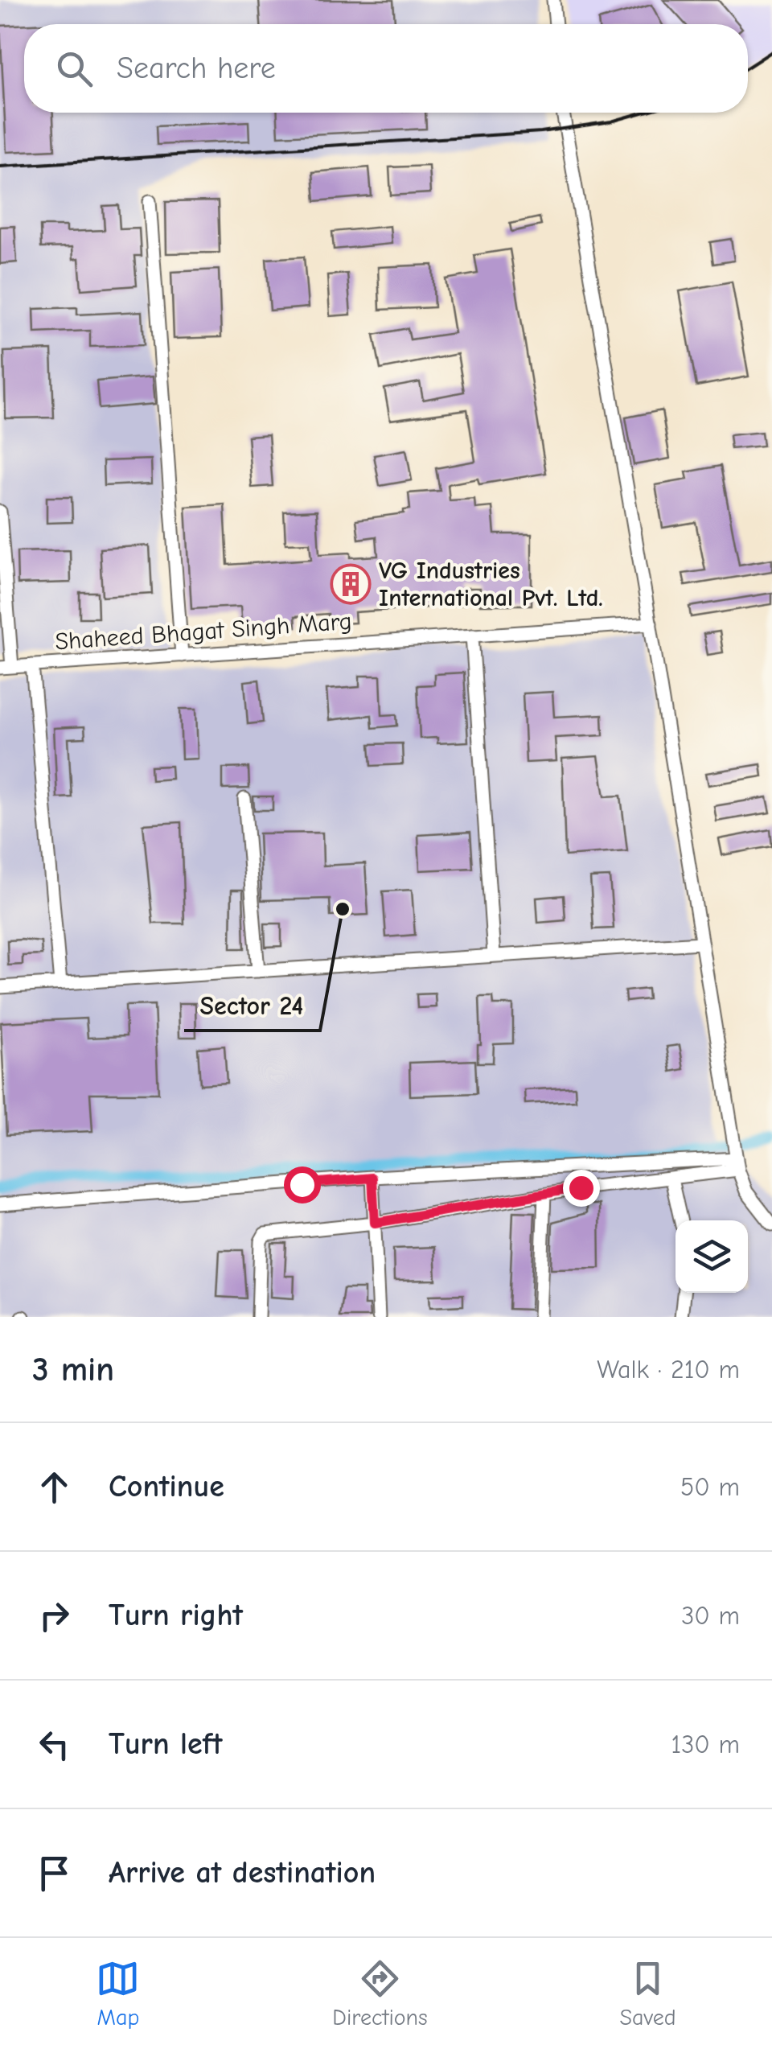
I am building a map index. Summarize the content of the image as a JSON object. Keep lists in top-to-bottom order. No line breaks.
{"streets":{"street":["Shaheed Bhagat Singh Marg"]},"places":{"building":["VG Industries International Pvt. Ltd."],"other":["Sector 24"]},"page":{"search":"Search here","heading":["3 min","Walk · 210 m"],"list":[["Continue","50 m"],["Turn right","30 m"],["Turn left","130 m"],"Arrive at destination"],"nav":["Map","Directions","Saved"]}}
